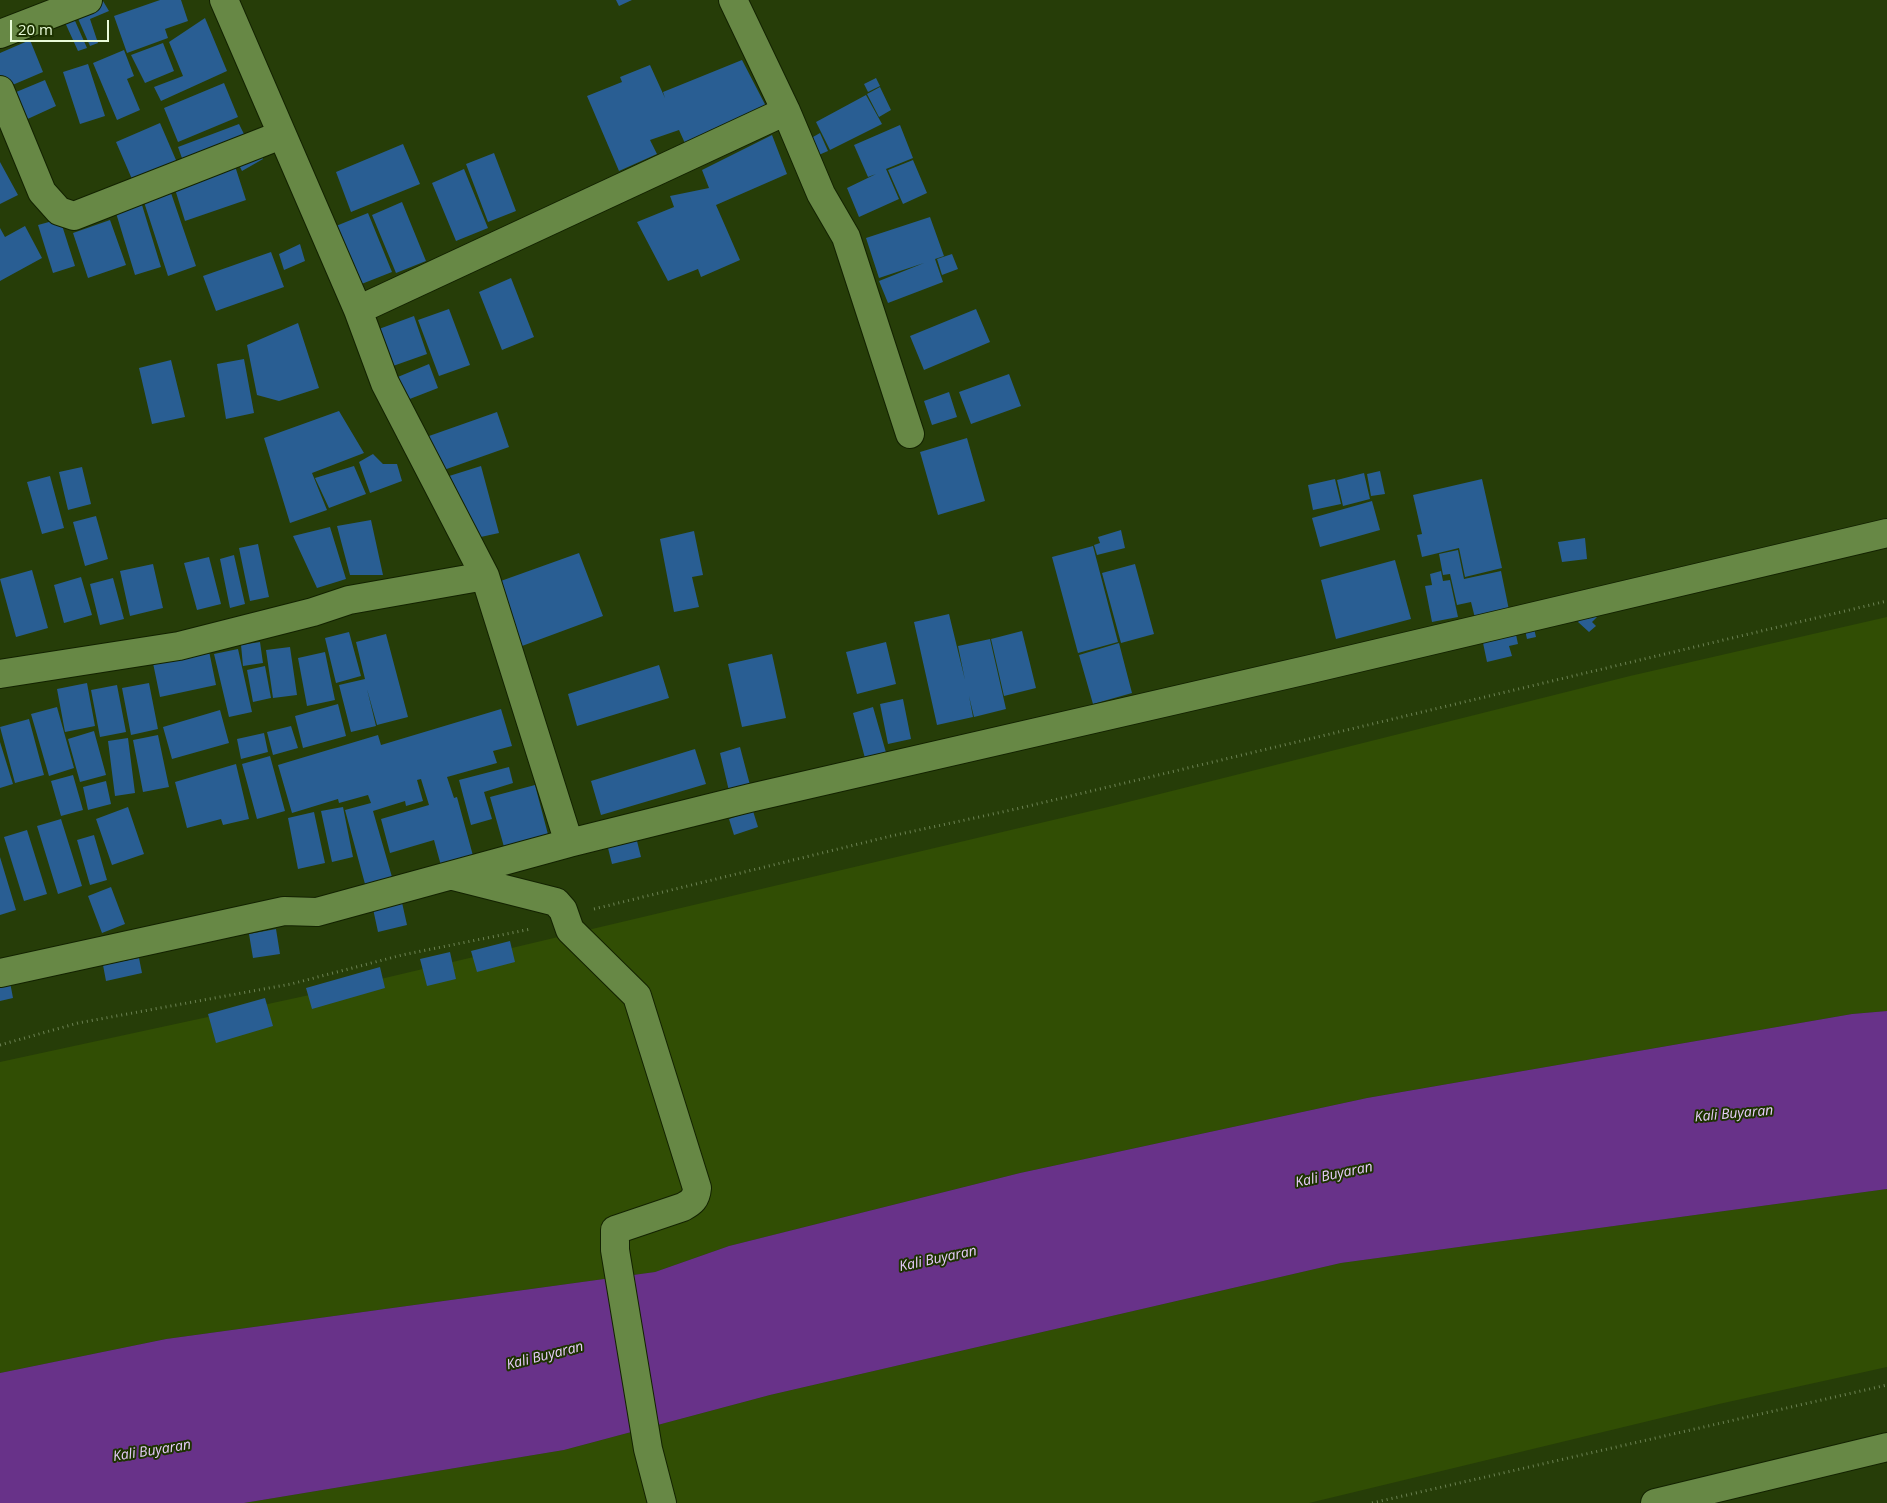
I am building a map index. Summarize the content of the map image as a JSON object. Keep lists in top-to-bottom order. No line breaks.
{"water":["Kali Buyaran"],"scale_bar":"20 m"}
